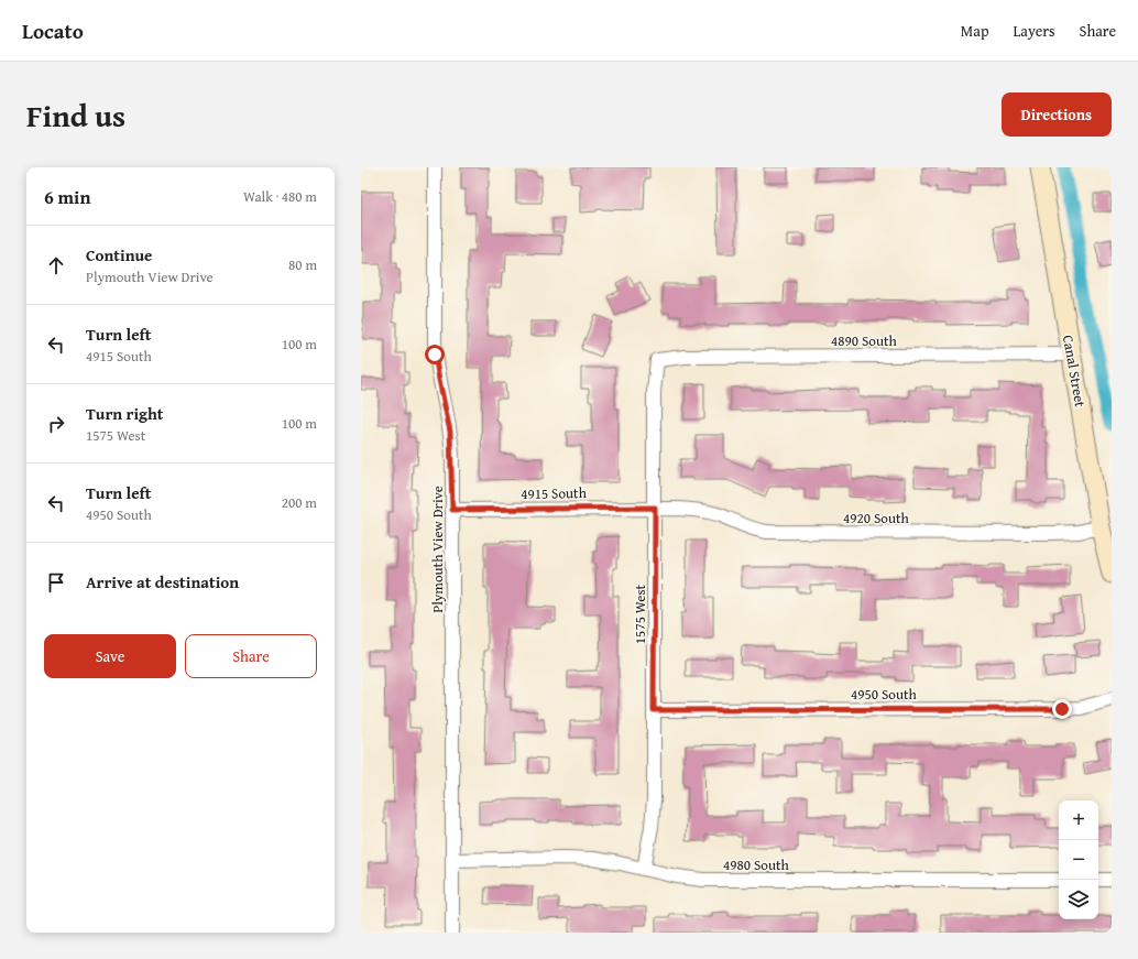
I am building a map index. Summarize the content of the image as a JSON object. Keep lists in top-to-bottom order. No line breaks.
{"streets":{"street":["4890 South","Canal Street","4915 South","4920 South","Plymouth View Drive","1575 West","4950 South","4980 South"]},"crossings":[["4890 South","Canal Street"],["4890 South","1575 West"],["Canal Street","4920 South"],["4915 South","4920 South"],["4915 South","Plymouth View Drive"],["4915 South","1575 West"],["4920 South","1575 West"],["Plymouth View Drive","4980 South"],["1575 West","4950 South"],["1575 West","4980 South"]],"page":{"header":"Locato","nav":["Map","Layers","Share"],"title":"Find us","buttons":["Directions",["Save","Share"]],"heading":["6 min","Walk · 480 m"],"list":[["Continue","Plymouth View Drive","80 m"],["Turn left","4915 South","100 m"],["Turn right","1575 West","100 m"],["Turn left","4950 South","200 m"],"Arrive at destination"],"map_buttons":["+","−"]}}
